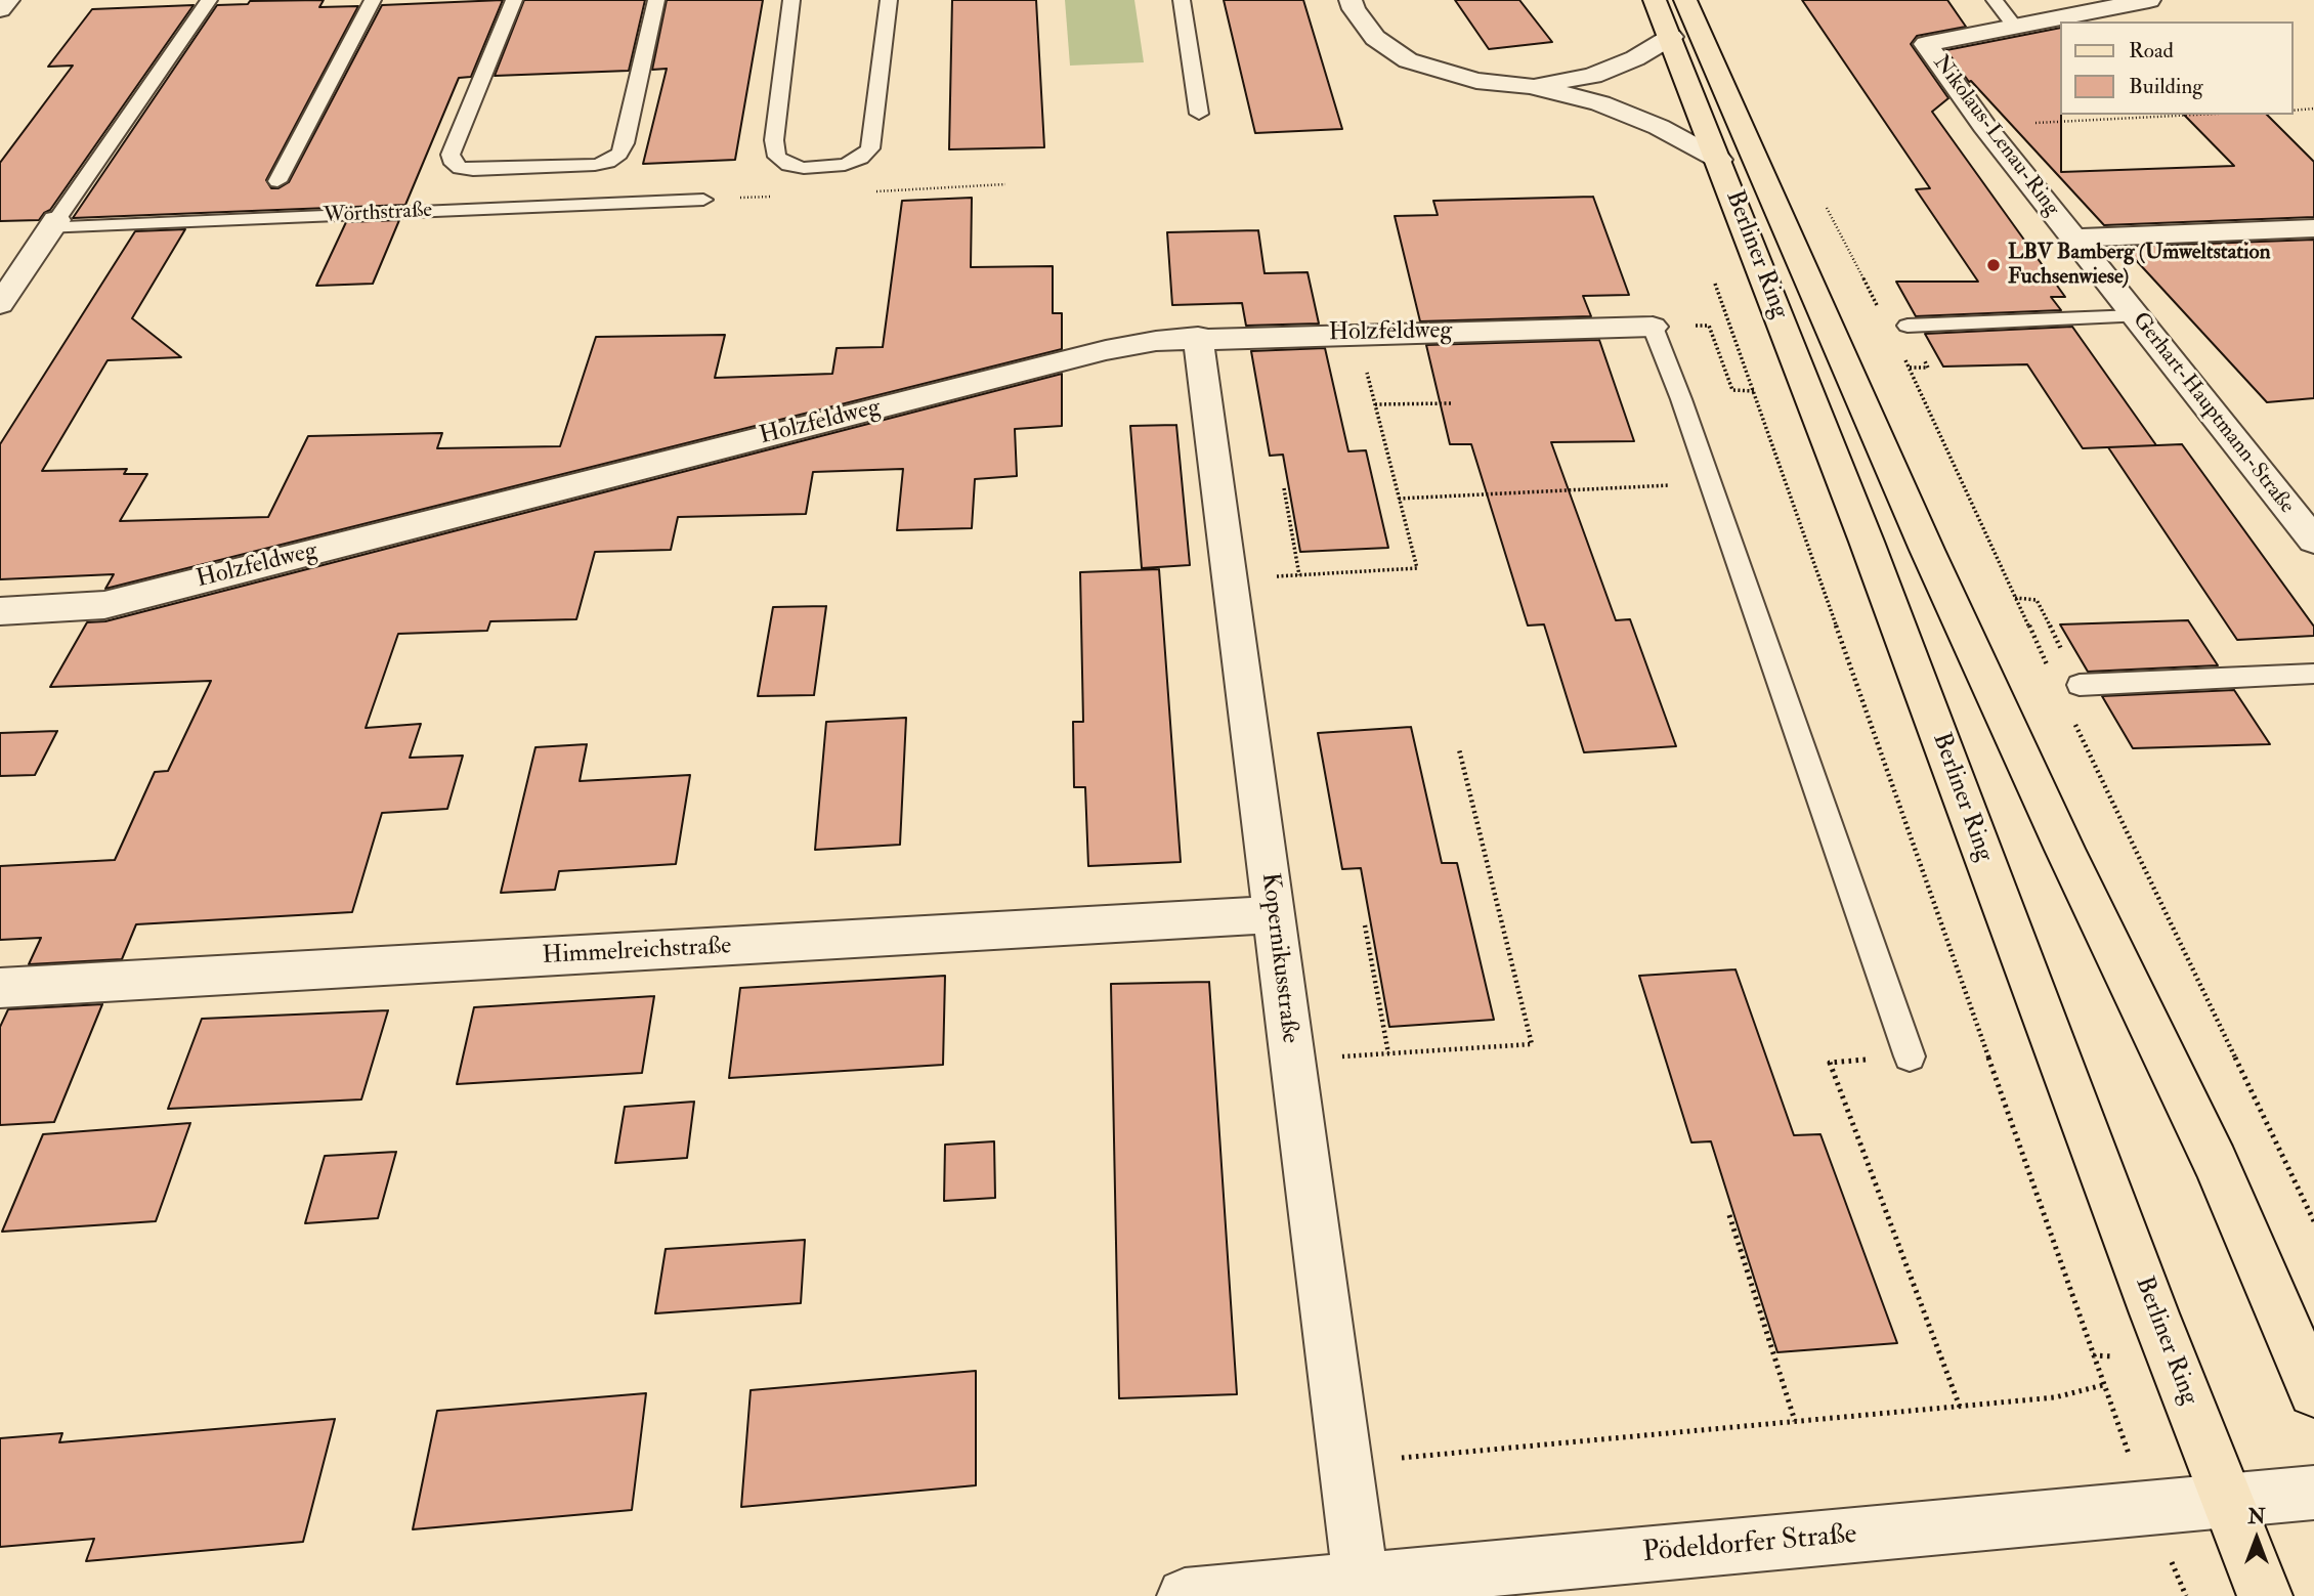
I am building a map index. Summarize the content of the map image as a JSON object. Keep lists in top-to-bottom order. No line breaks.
{"streets":{"main road":["Berliner Ring"],"street":["Nikolaus-Lenau-Ring","Holzfeldweg","Gerhart-Hauptmann-Straße","Himmelreichstraße","Kopernikusstraße","Pödeldorfer Straße"],"lane":["Wörthstraße"]},"crossings":[["Nikolaus-Lenau-Ring","Gerhart-Hauptmann-Straße"],["Berliner Ring","Pödeldorfer Straße"],["Holzfeldweg","Kopernikusstraße"],["Himmelreichstraße","Kopernikusstraße"],["Kopernikusstraße","Pödeldorfer Straße"]],"places":["LBV Bamberg (Umweltstation Fuchsenwiese)"],"legend":["Road","Building"],"north":"top"}
